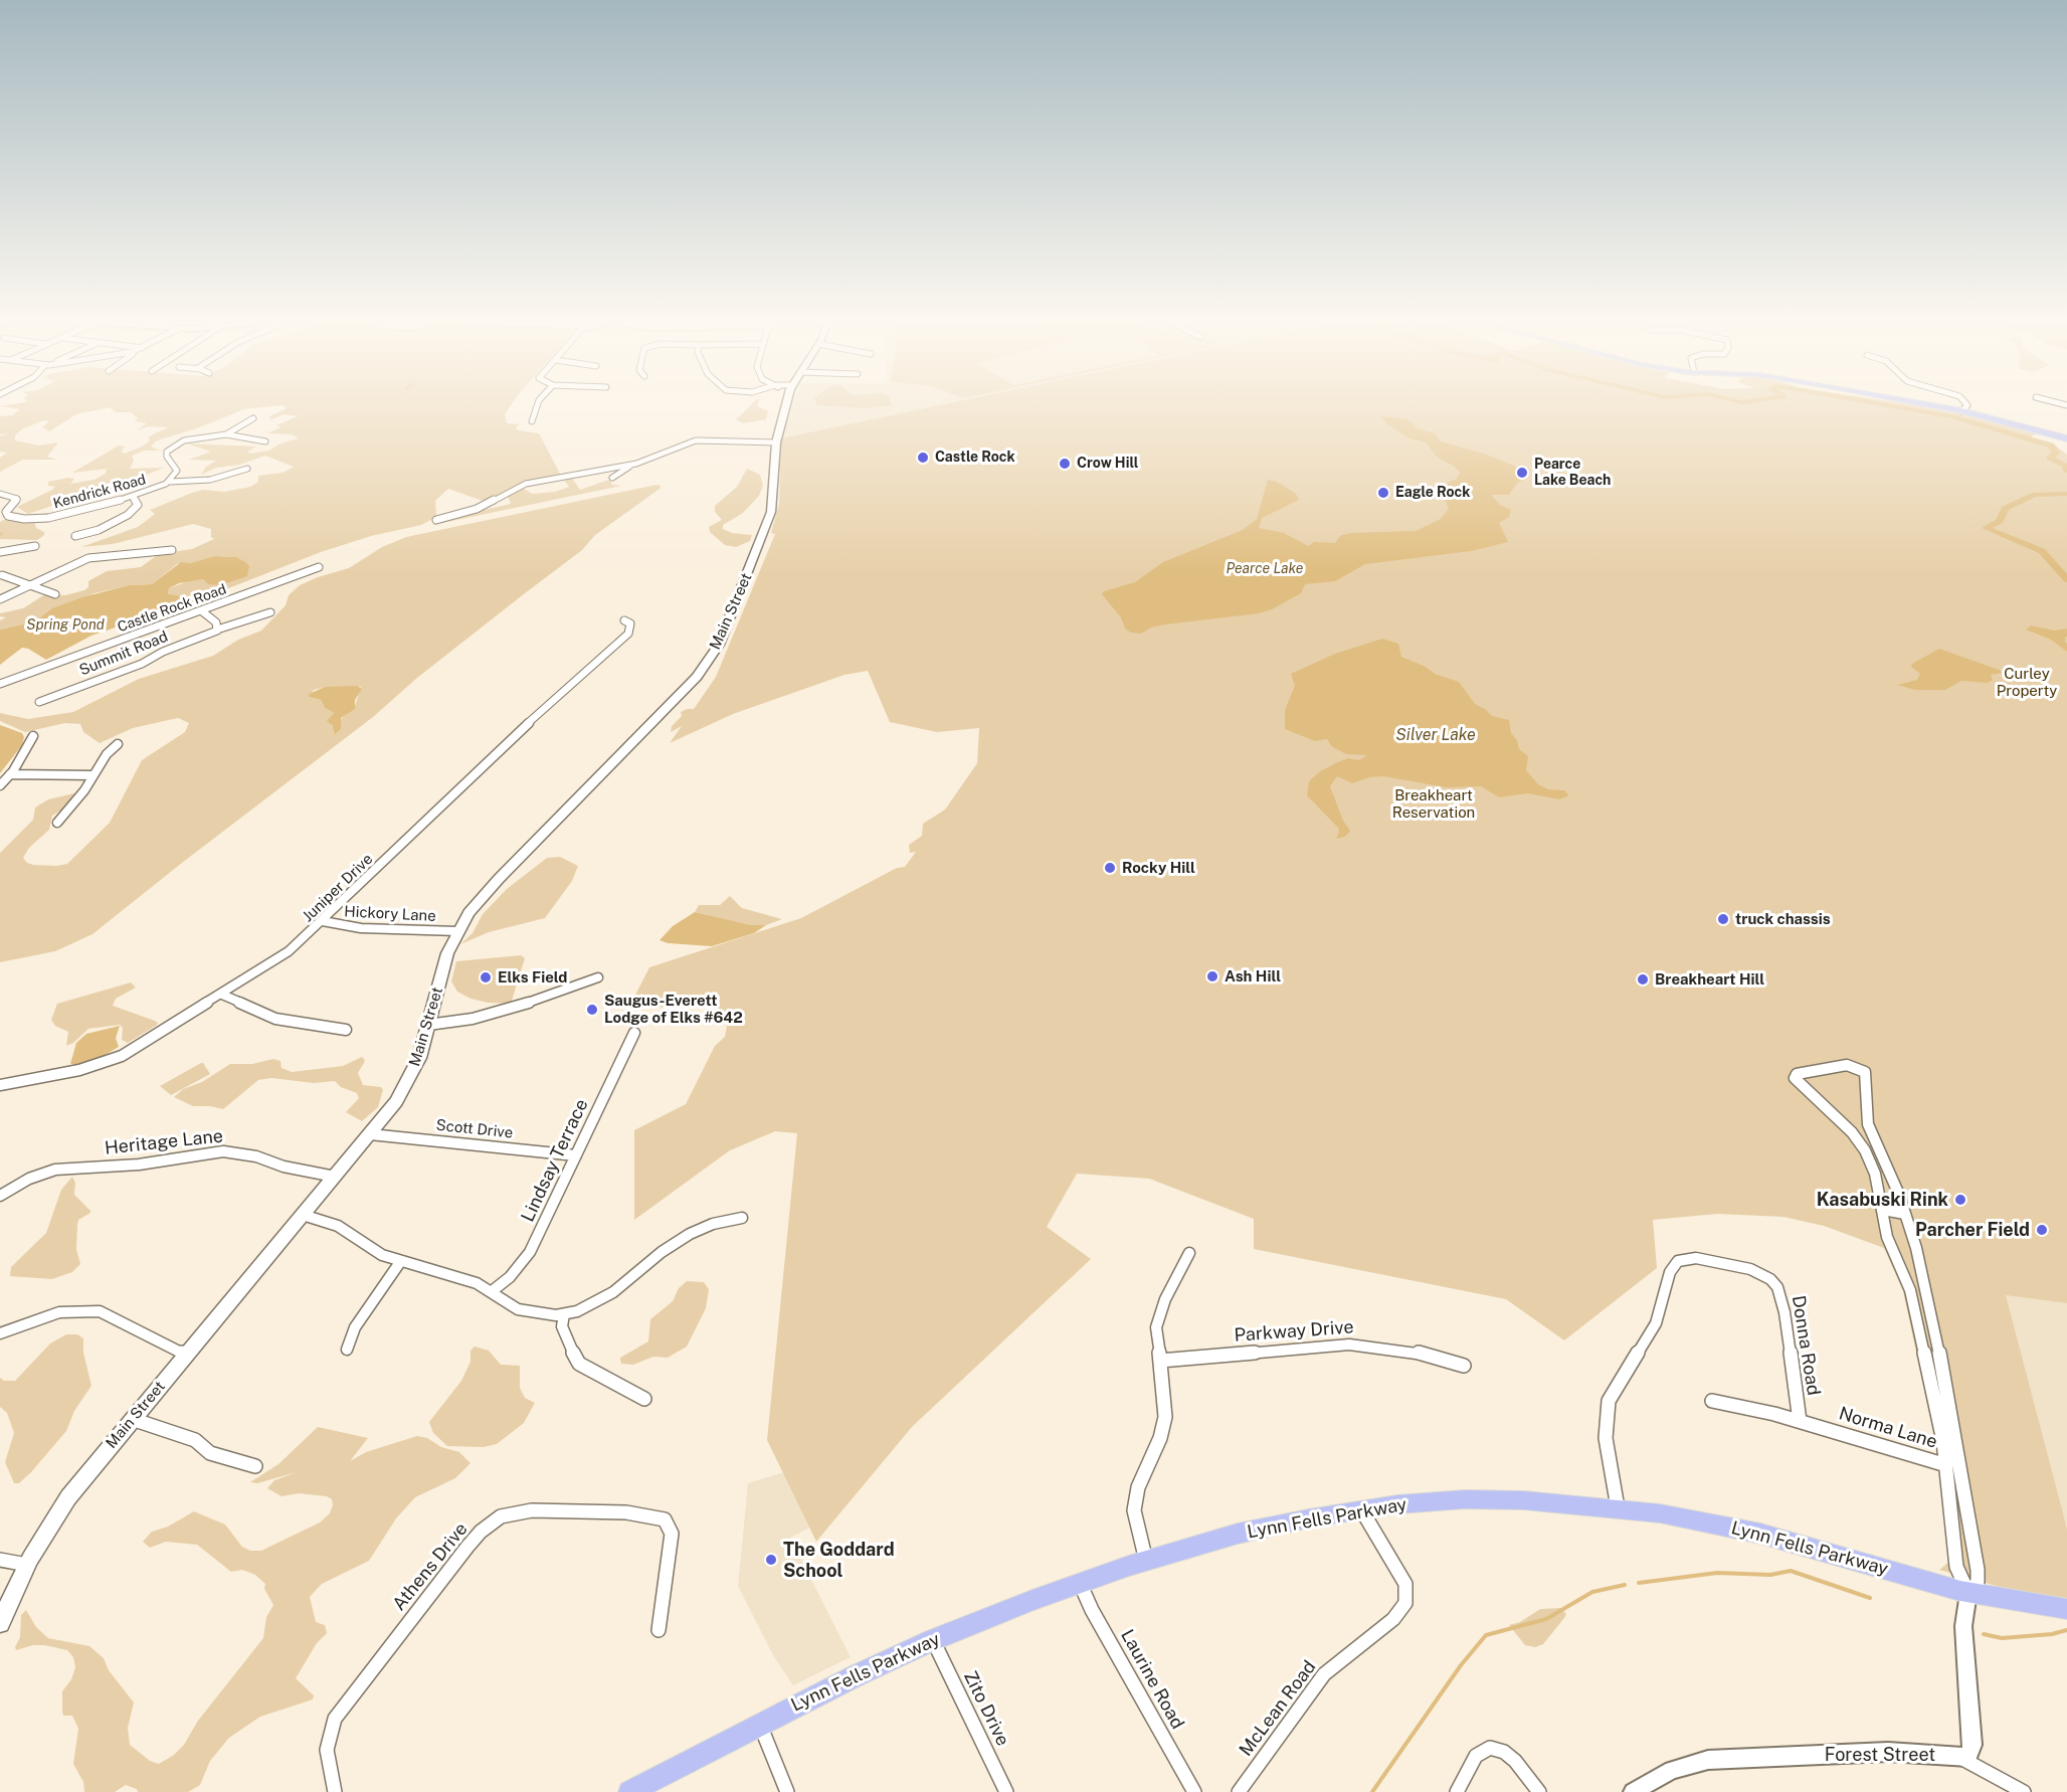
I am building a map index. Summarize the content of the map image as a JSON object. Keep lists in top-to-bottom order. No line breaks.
{"streets":{"main road":["Main Street","Lynn Fells Parkway"],"street":["Kendrick Road","Castle Rock Road","Summit Road","Juniper Drive","Hickory Lane","Scott Drive","Heritage Lane","Lindsay Terrace","Parkway Drive","Donna Road","Norma Lane","Athens Drive","Laurine Road","Zito Drive","McLean Road","Forest Street"]},"crossings":[["Main Street","Hickory Lane"],["Main Street","Scott Drive"],["Main Street","Heritage Lane"],["Juniper Drive","Hickory Lane"],["Scott Drive","Lindsay Terrace"],["Donna Road","Norma Lane"],["Donna Road","Lynn Fells Parkway"],["Lynn Fells Parkway","Laurine Road"],["Lynn Fells Parkway","Zito Drive"],["Lynn Fells Parkway","McLean Road"]],"water":["Pearce Lake","Spring Pond","Silver Lake"],"parks":["Curley Property","Breakheart Reservation"],"places":["Castle Rock","Crow Hill","Pearce Lake Beach","Eagle Rock","Rocky Hill","truck chassis","Ash Hill","Elks Field","Breakheart Hill","Saugus-Everett Lodge of Elks #642","Kasabuski Rink","Parcher Field","The Goddard School"]}
